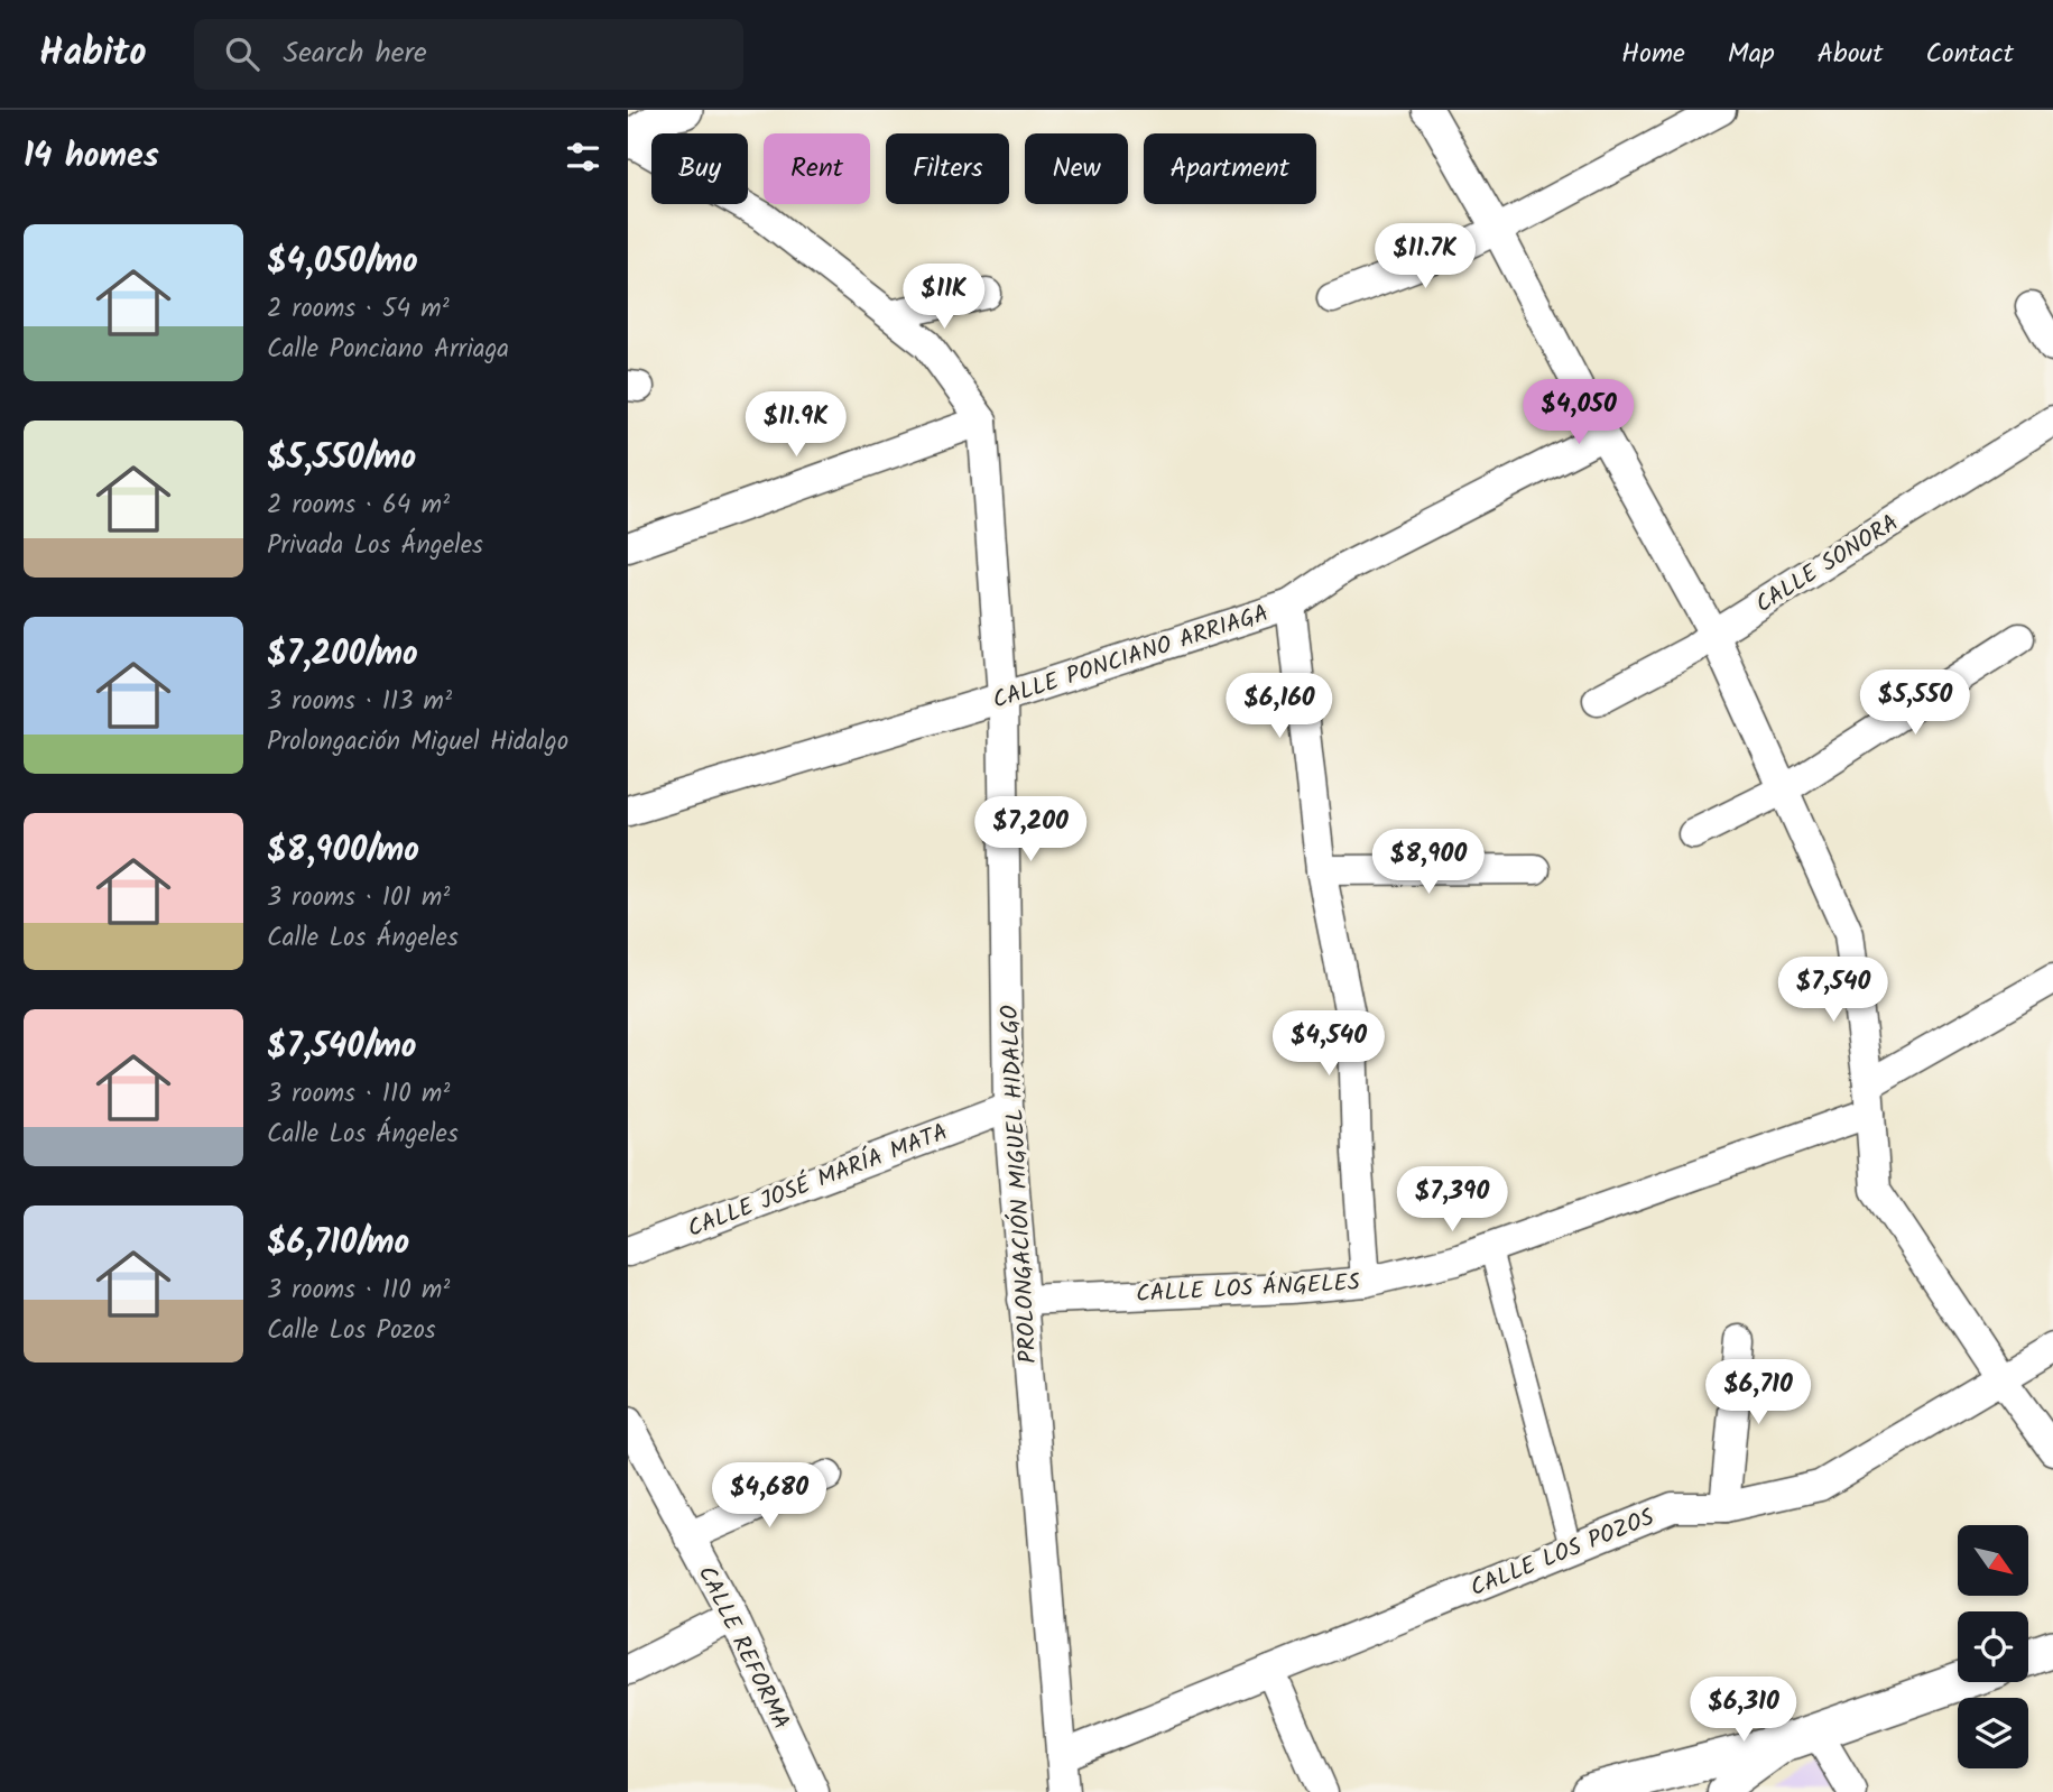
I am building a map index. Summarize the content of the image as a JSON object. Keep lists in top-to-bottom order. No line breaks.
{"streets":{"street":["CALLE SONORA","CALLE PONCIANO ARRIAGA","CALLE JOSÉ MARÍA MATA","PROLONGACIÓN MIGUEL HIDALGO","CALLE LOS ÁNGELES","CALLE LOS POZOS","CALLE REFORMA"]},"crossings":[["CALLE PONCIANO ARRIAGA","PROLONGACIÓN MIGUEL HIDALGO"],["CALLE JOSÉ MARÍA MATA","PROLONGACIÓN MIGUEL HIDALGO"],["PROLONGACIÓN MIGUEL HIDALGO","CALLE LOS ÁNGELES"],["PROLONGACIÓN MIGUEL HIDALGO","CALLE LOS POZOS"]],"north":"bottom right","page":{"header":"Habito","search":"Search here","nav":["Home","Map","About","Contact"],"heading":"14 homes","chip":["Buy","Rent","Filters","New","Apartment"],"list":[{"name":"$4,050/mo","note":"2 rooms · 54 m² · Calle Ponciano Arriaga"},{"name":"$5,550/mo","note":"2 rooms · 64 m² · Privada Los Ángeles"},{"name":"$7,200/mo","note":"3 rooms · 113 m² · Prolongación Miguel Hidalgo"},{"name":"$8,900/mo","note":"3 rooms · 101 m² · Calle Los Ángeles"},{"name":"$7,540/mo","note":"3 rooms · 110 m² · Calle Los Ángeles"},{"name":"$6,710/mo","note":"3 rooms · 110 m² · Calle Los Pozos"}],"price":["$11.7K","$11K","$4,050","$11.9K","$5,550","$6,160","$7,200","$8,900","$7,540","$4,540","$7,390","$6,710","$4,680","$6,310"]}}
